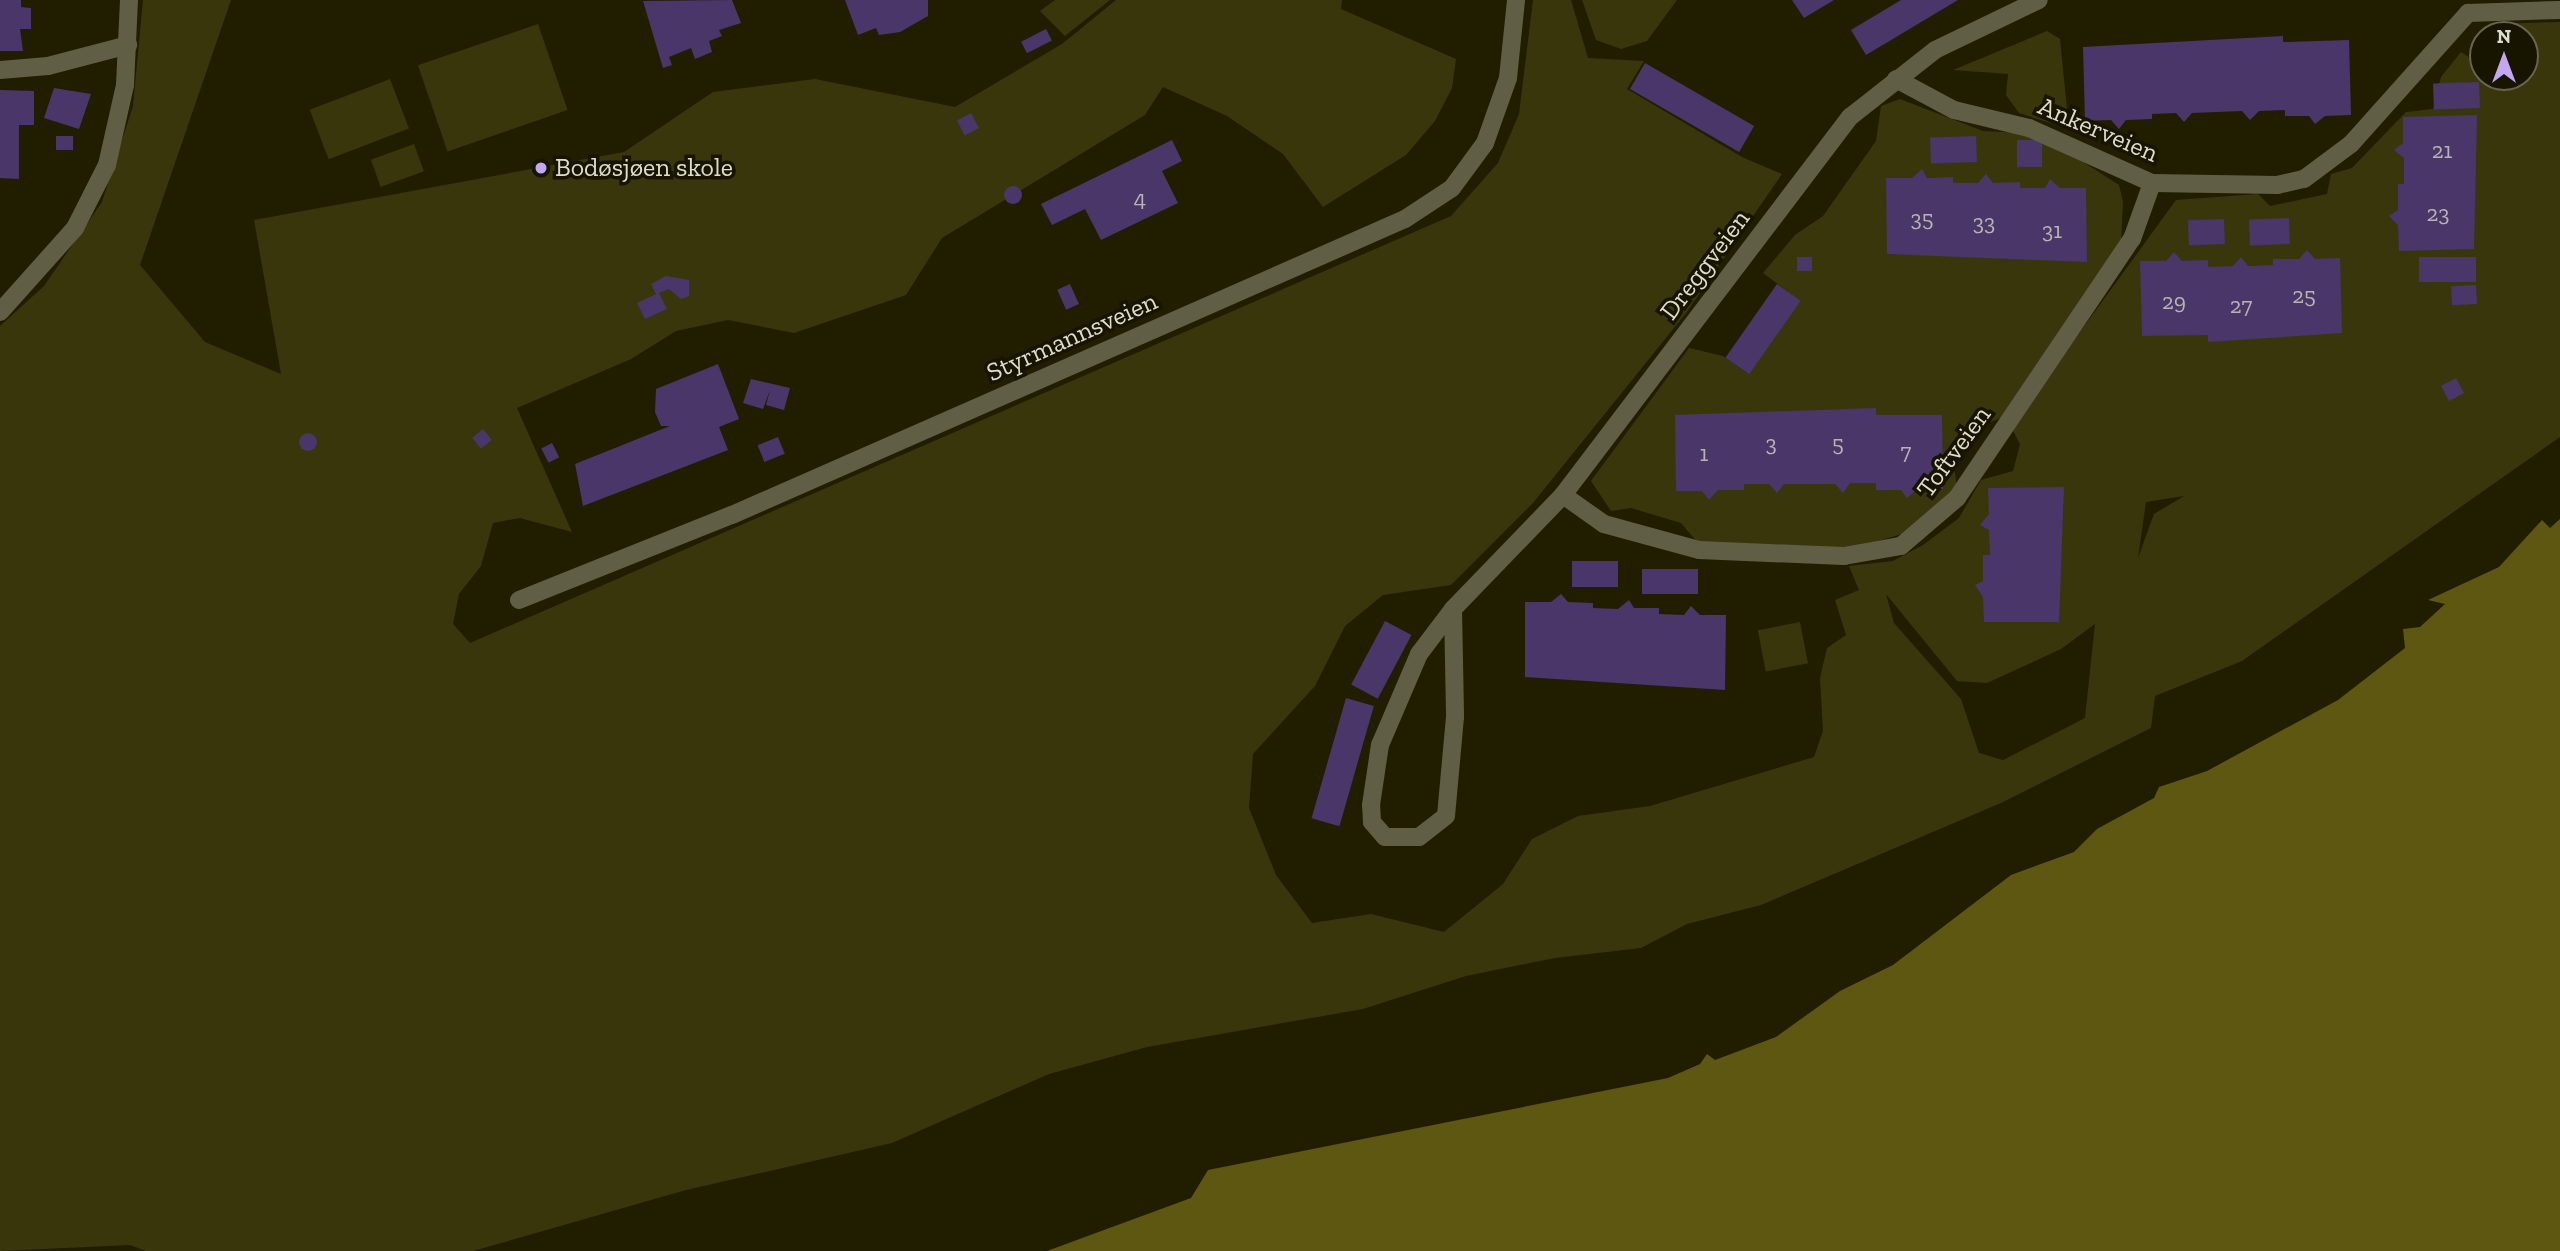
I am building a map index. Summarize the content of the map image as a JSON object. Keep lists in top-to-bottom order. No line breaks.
{"streets":{"street":["Ankerveien","Dreggveien","Styrmannsveien","Toftveien"]},"crossings":[["Ankerveien","Dreggveien"],["Ankerveien","Toftveien"],["Dreggveien","Toftveien"]],"places":["Bodøsjøen skole"],"house_numbers":["21","4","23","35","33","31","25","29","27","3","5","7","1"],"north":"top"}
